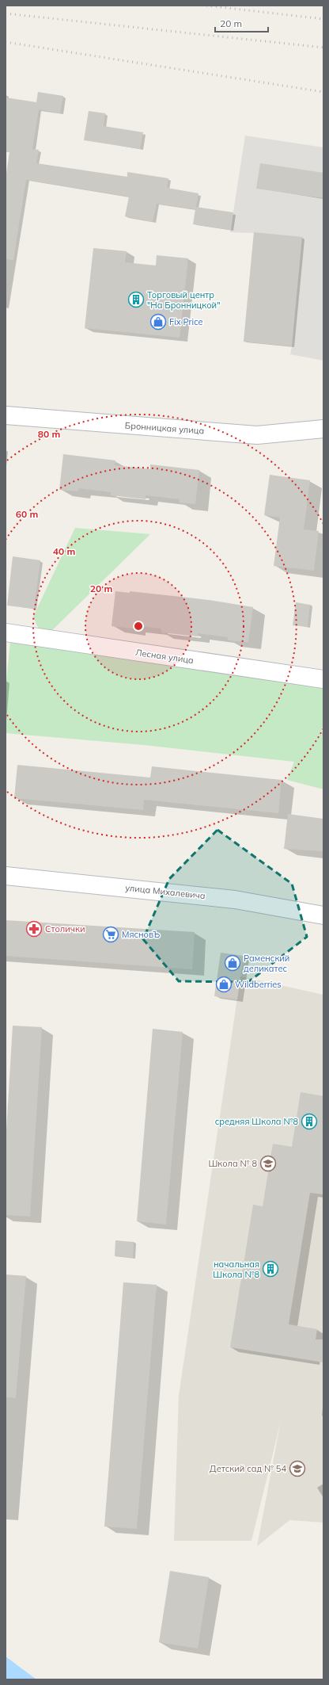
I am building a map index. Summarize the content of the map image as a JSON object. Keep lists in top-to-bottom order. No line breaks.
{"streets":{"street":["Бронницкая улица","Лесная улица","улица Михалевича"]},"places":{"building":["Торговый центр \"На Бронницкой\"","средняя Школа №8","начальная Школа №8"],"shop":["Fix Price","Раменский деликатес","Wildberries"],"pharmacy":["Столички"],"supermarket":["МясновЪ"],"school or university":["Школа № 8","Детский сад № 54"]},"scale_bar":"20 m","rings":["80 m","60 m","40 m","20 m"]}
